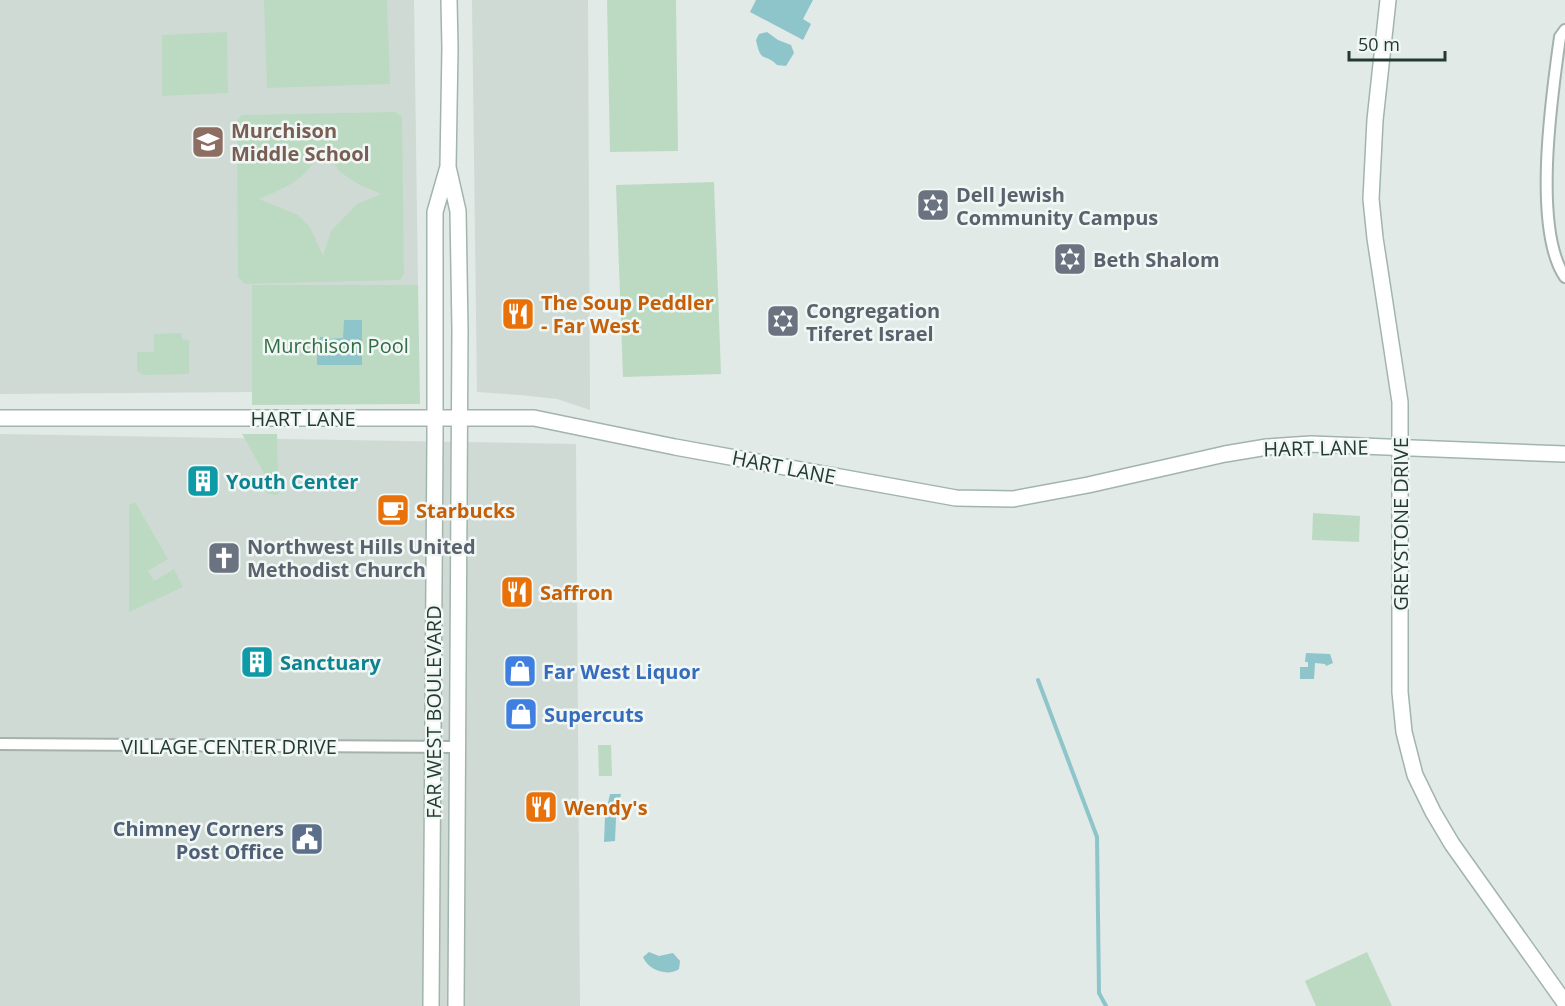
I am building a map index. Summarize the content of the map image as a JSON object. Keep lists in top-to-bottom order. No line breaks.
{"streets":{"street":["HART LANE","GREYSTONE DRIVE","FAR WEST BOULEVARD","VILLAGE CENTER DRIVE"]},"crossings":[["HART LANE","GREYSTONE DRIVE"],["HART LANE","FAR WEST BOULEVARD"],["FAR WEST BOULEVARD","VILLAGE CENTER DRIVE"]],"parks":["Murchison Pool"],"places":{"school or university":["Murchison Middle School"],"synagogue":["Dell Jewish Community Campus","Beth Shalom","Congregation Tiferet Israel"],"restaurant":["The Soup Peddler - Far West","Saffron","Wendy's"],"building":["Youth Center","Sanctuary"],"cafe":["Starbucks"],"church":["Northwest Hills United Methodist Church"],"shop":["Far West Liquor","Supercuts"],"public building":["Chimney Corners Post Office"]},"scale_bar":"50 m"}
